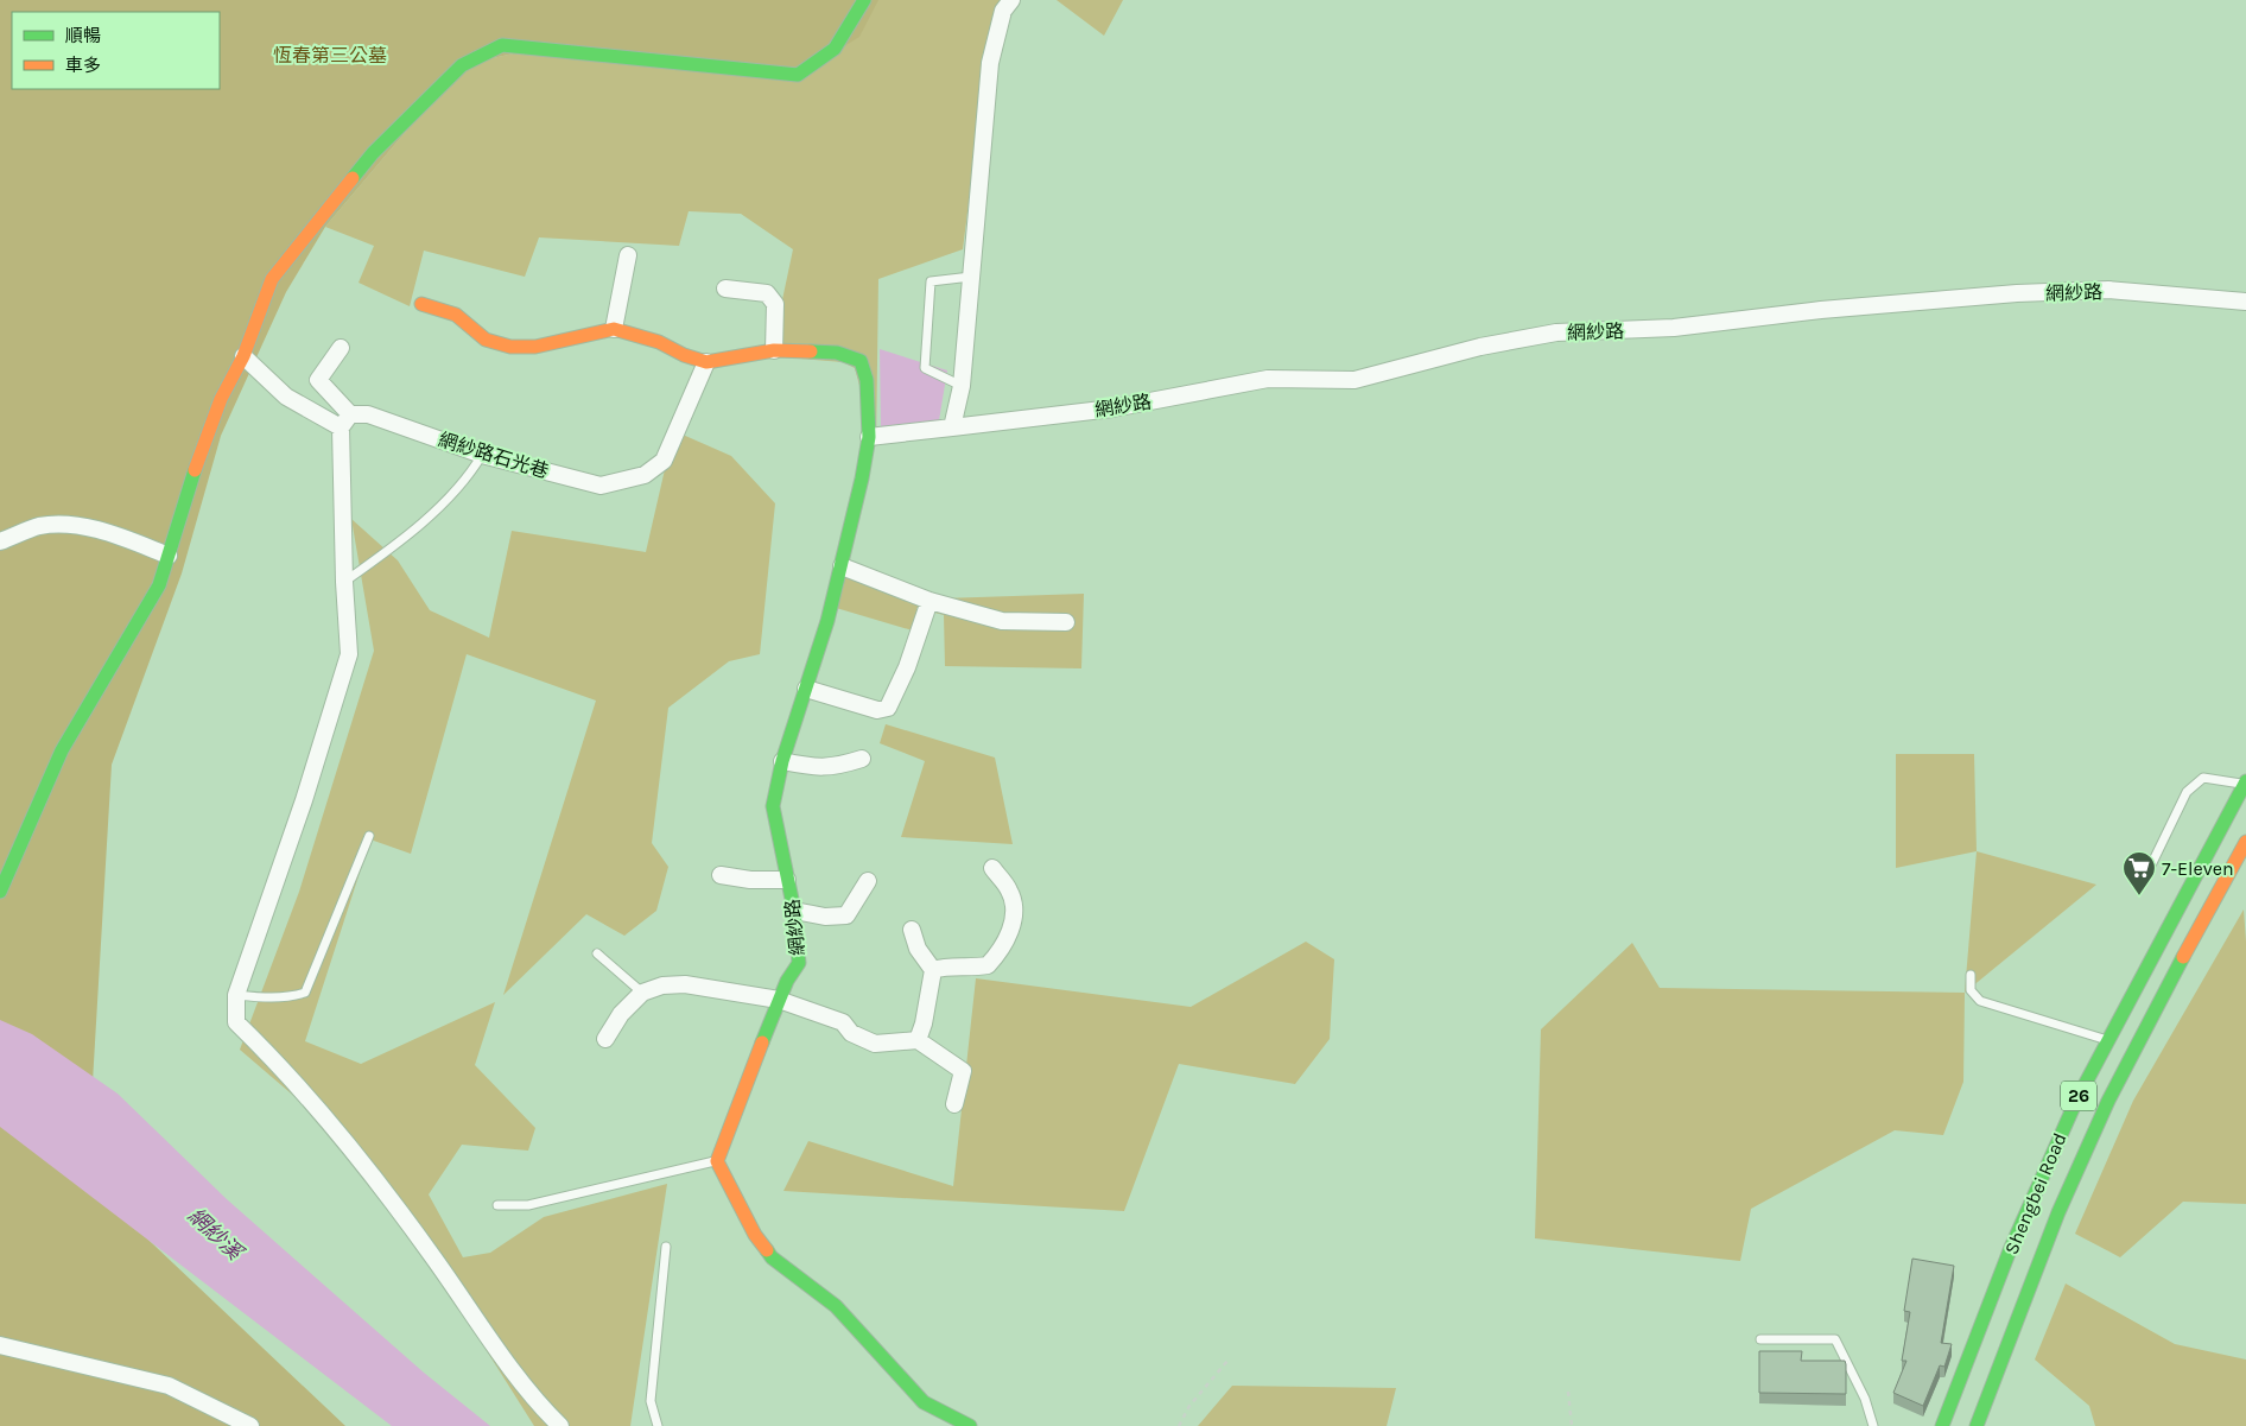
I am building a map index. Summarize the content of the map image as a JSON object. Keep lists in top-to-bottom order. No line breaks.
{"streets":{"street":["網紗路","網紗路石光巷","26","Shengbei Road"]},"water":["網紗溪"],"parks":["恆春第三公墓"],"places":{"supermarket":["7-Eleven"]},"legend":["順暢","車多"]}
